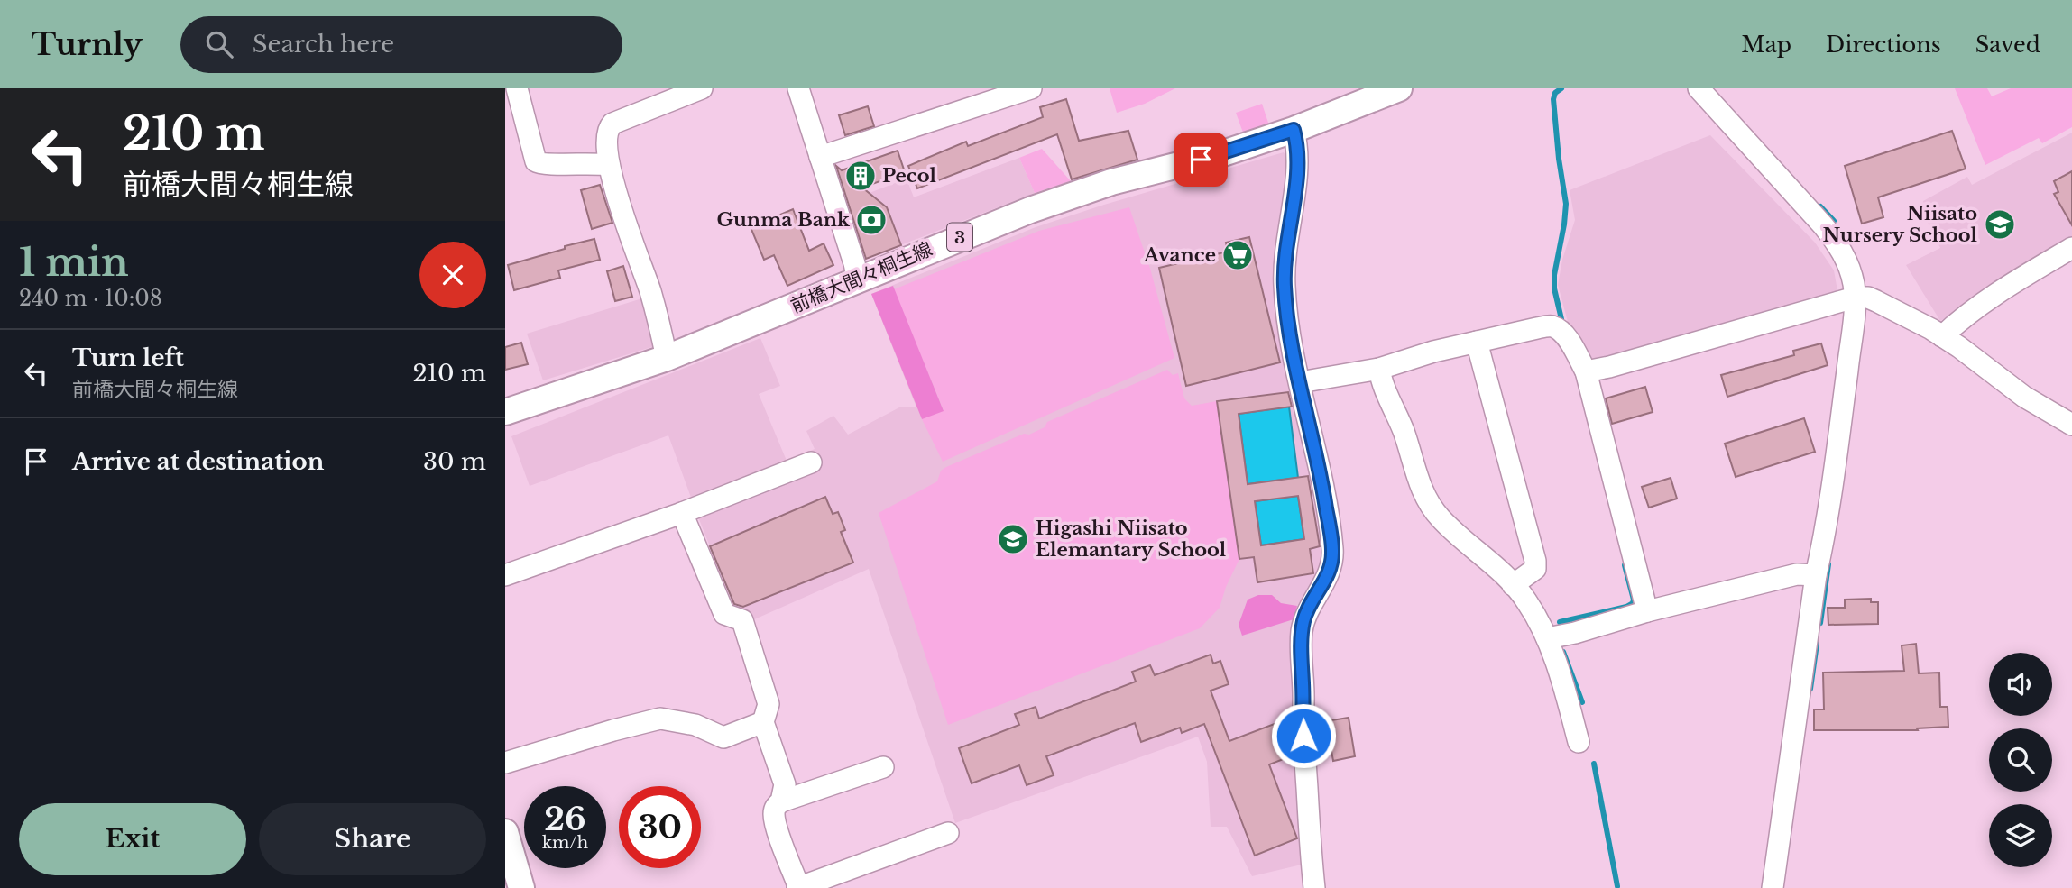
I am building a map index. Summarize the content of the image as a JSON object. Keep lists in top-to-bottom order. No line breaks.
{"streets":{"main road":["3","前橋大間々桐生線"]},"places":{"building":["Pecol"],"bank":["Gunma Bank"],"school or university":["Niisato Nursery School","Higashi Niisato Elemantary School"],"supermarket":["Avance"]},"page":{"header":"Turnly","search":"Search here","nav":["Map","Directions","Saved"],"turn":["210 m","前橋大間々桐生線"],"heading":["1 min","240 m · 10:08"],"list":[{"name":"Turn left","note":"前橋大間々桐生線","value":"210 m"},{"name":"Arrive at destination","value":"30 m"}],"speed":"26 km/h","limit":"30","buttons":["Exit","Share"]}}
